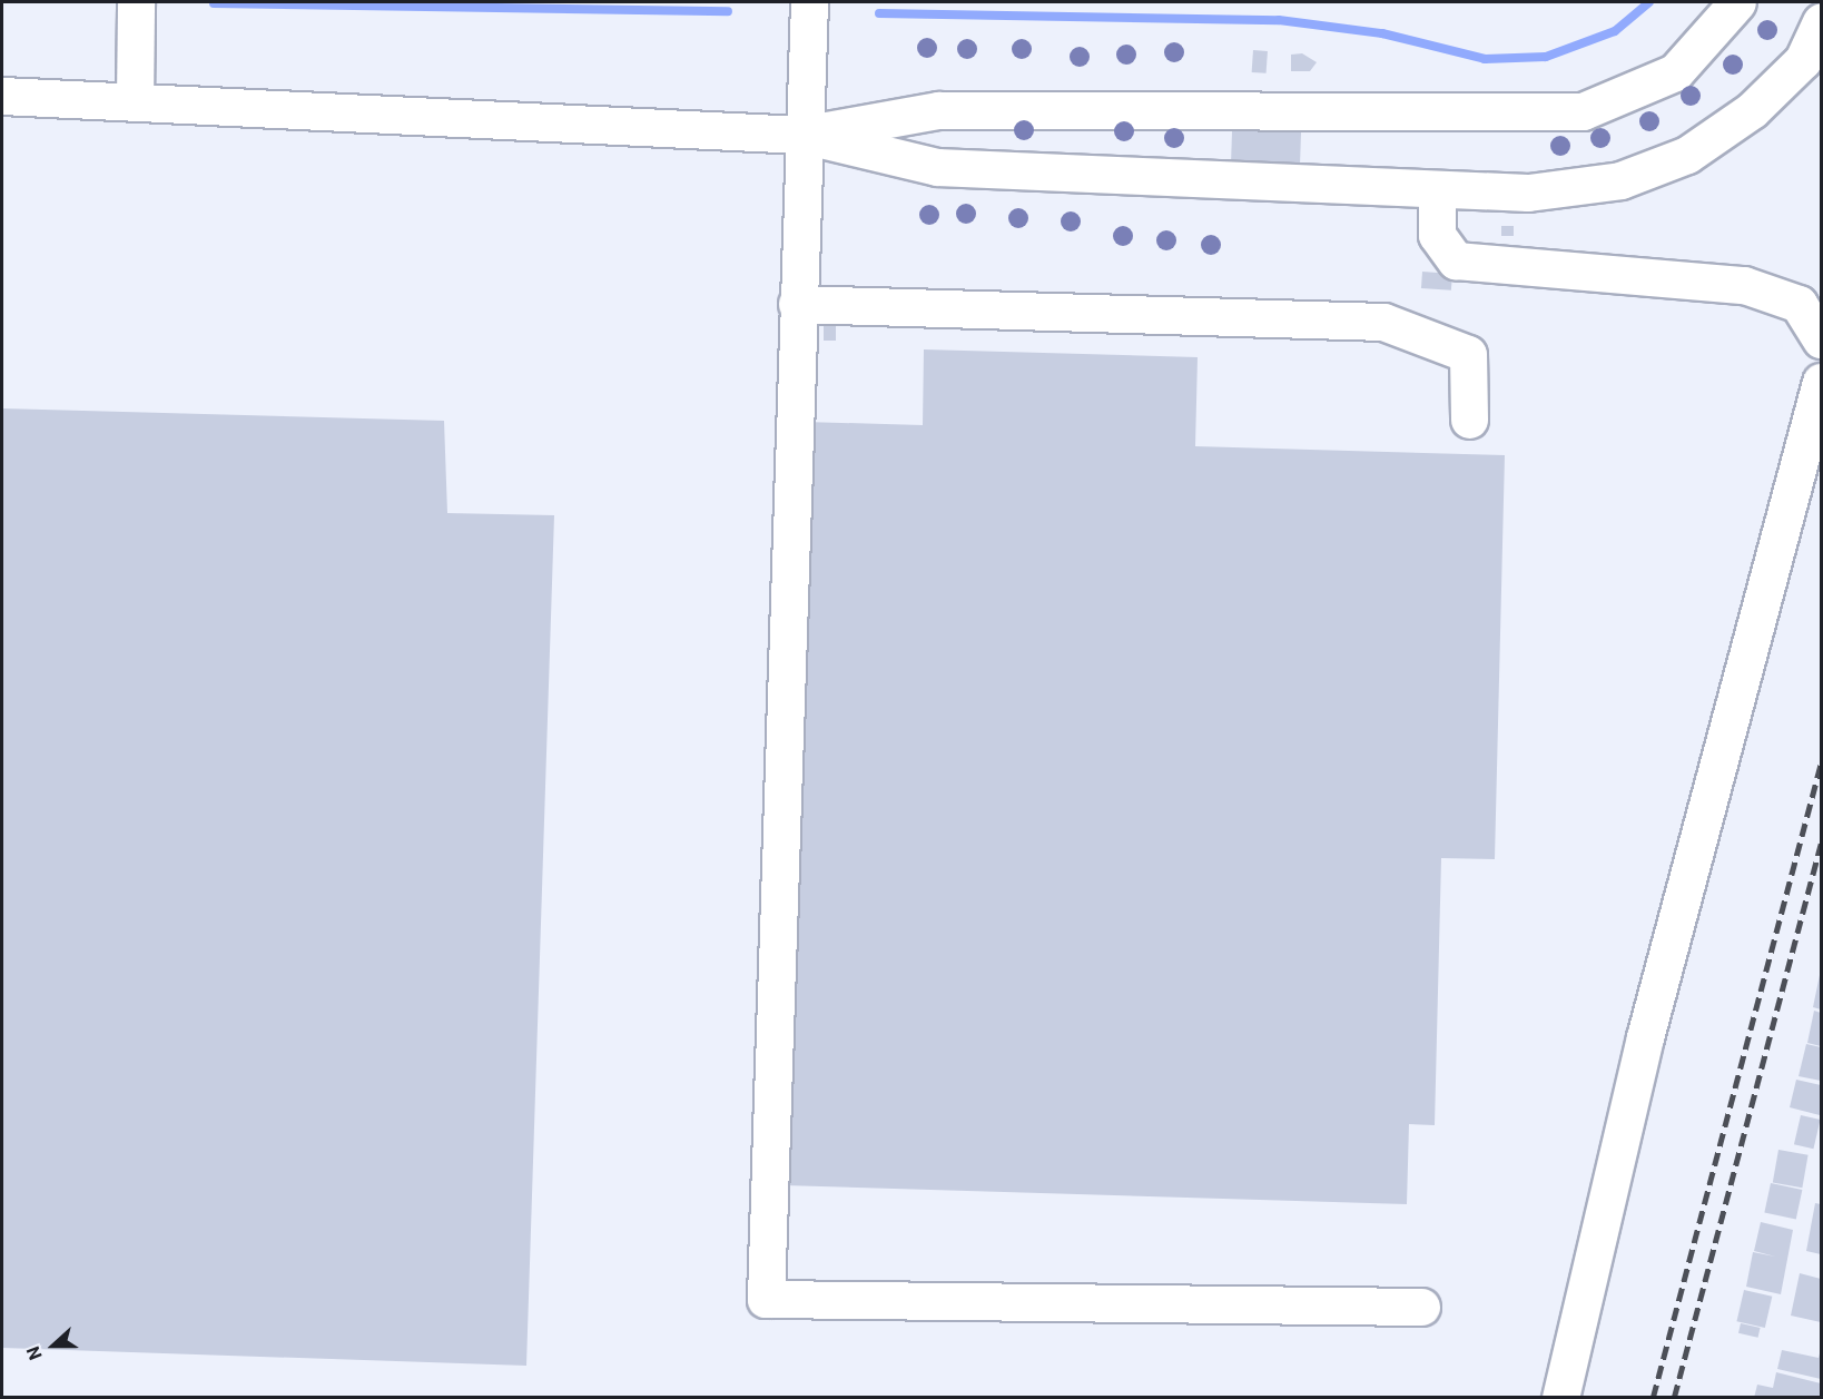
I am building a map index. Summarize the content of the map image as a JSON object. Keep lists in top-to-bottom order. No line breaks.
{"north":"left"}
